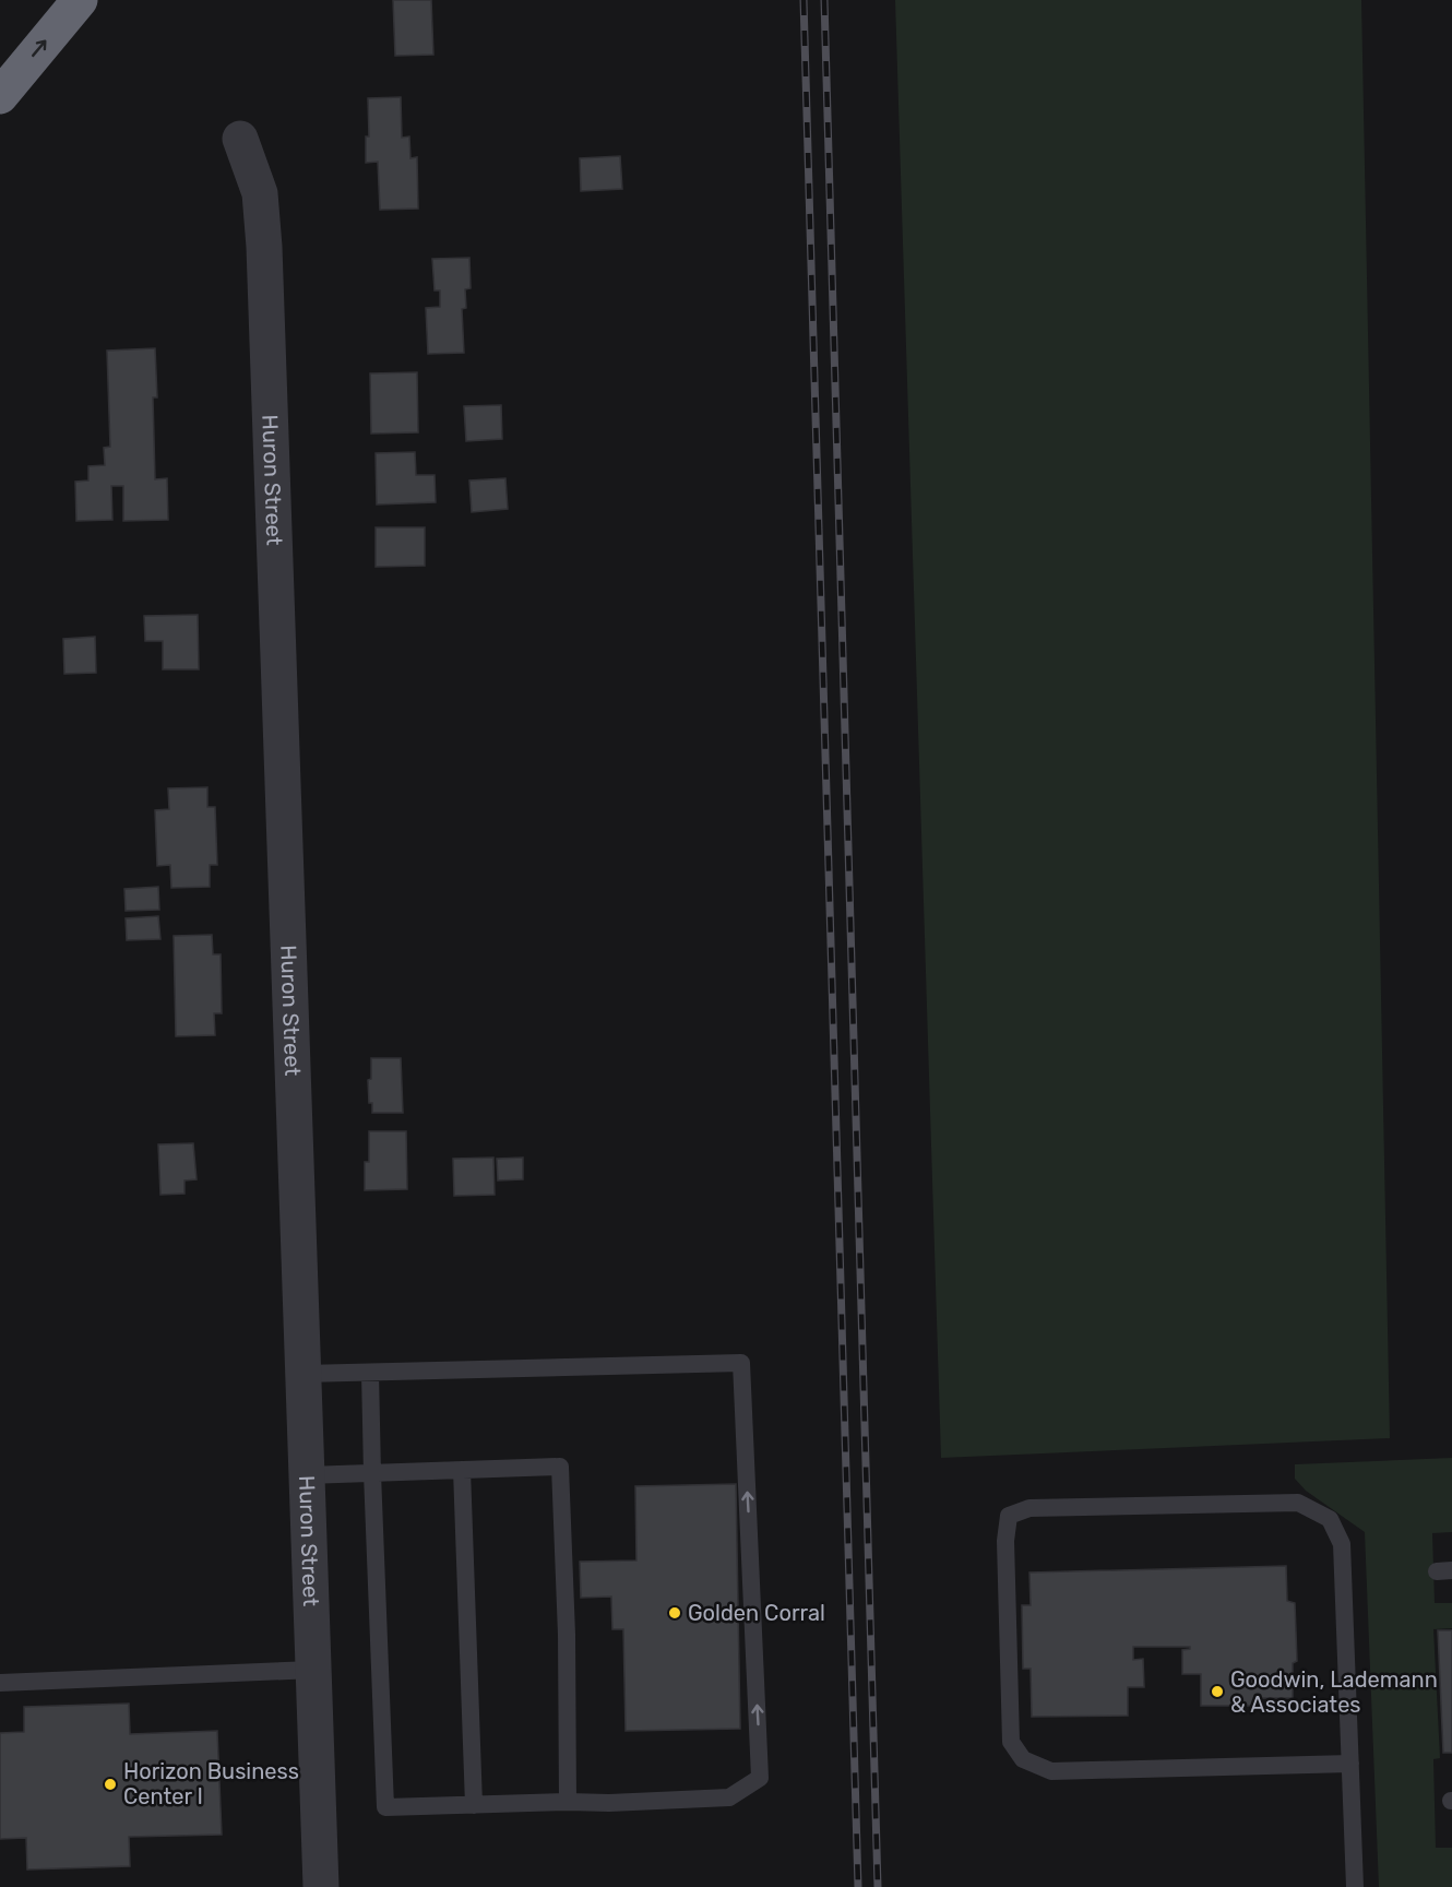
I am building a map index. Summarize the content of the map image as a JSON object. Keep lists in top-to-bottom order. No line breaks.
{"streets":{"street":["Huron Street"]},"places":["Golden Corral","Goodwin, Lademann & Associates","Horizon Business Center I"]}
